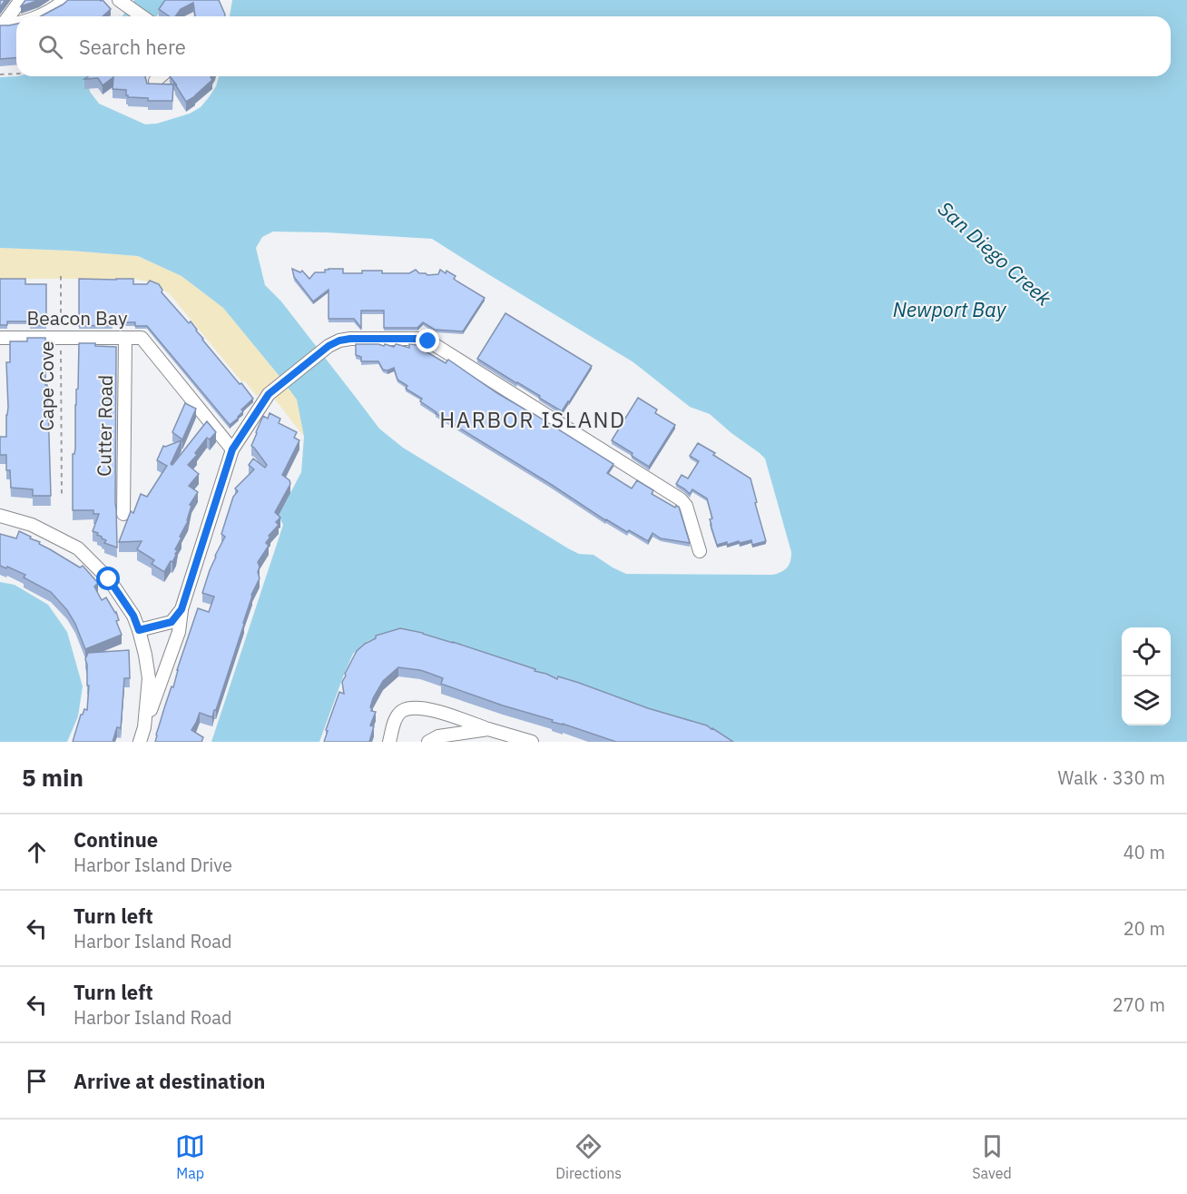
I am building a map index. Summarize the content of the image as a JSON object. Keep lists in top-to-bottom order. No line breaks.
{"streets":{"street":["Beacon Bay","Cutter Road"],"path":["Cape Cove"]},"crossings":[["Beacon Bay","Cape Cove"],["Beacon Bay","Cutter Road"]],"districts":["HARBOR ISLAND"],"water":["San Diego Creek","Newport Bay"],"page":{"search":"Search here","heading":["5 min","Walk · 330 m"],"list":[["Continue","Harbor Island Drive","40 m"],["Turn left","Harbor Island Road","20 m"],["Turn left","Harbor Island Road","270 m"],"Arrive at destination"],"nav":["Map","Directions","Saved"]}}
